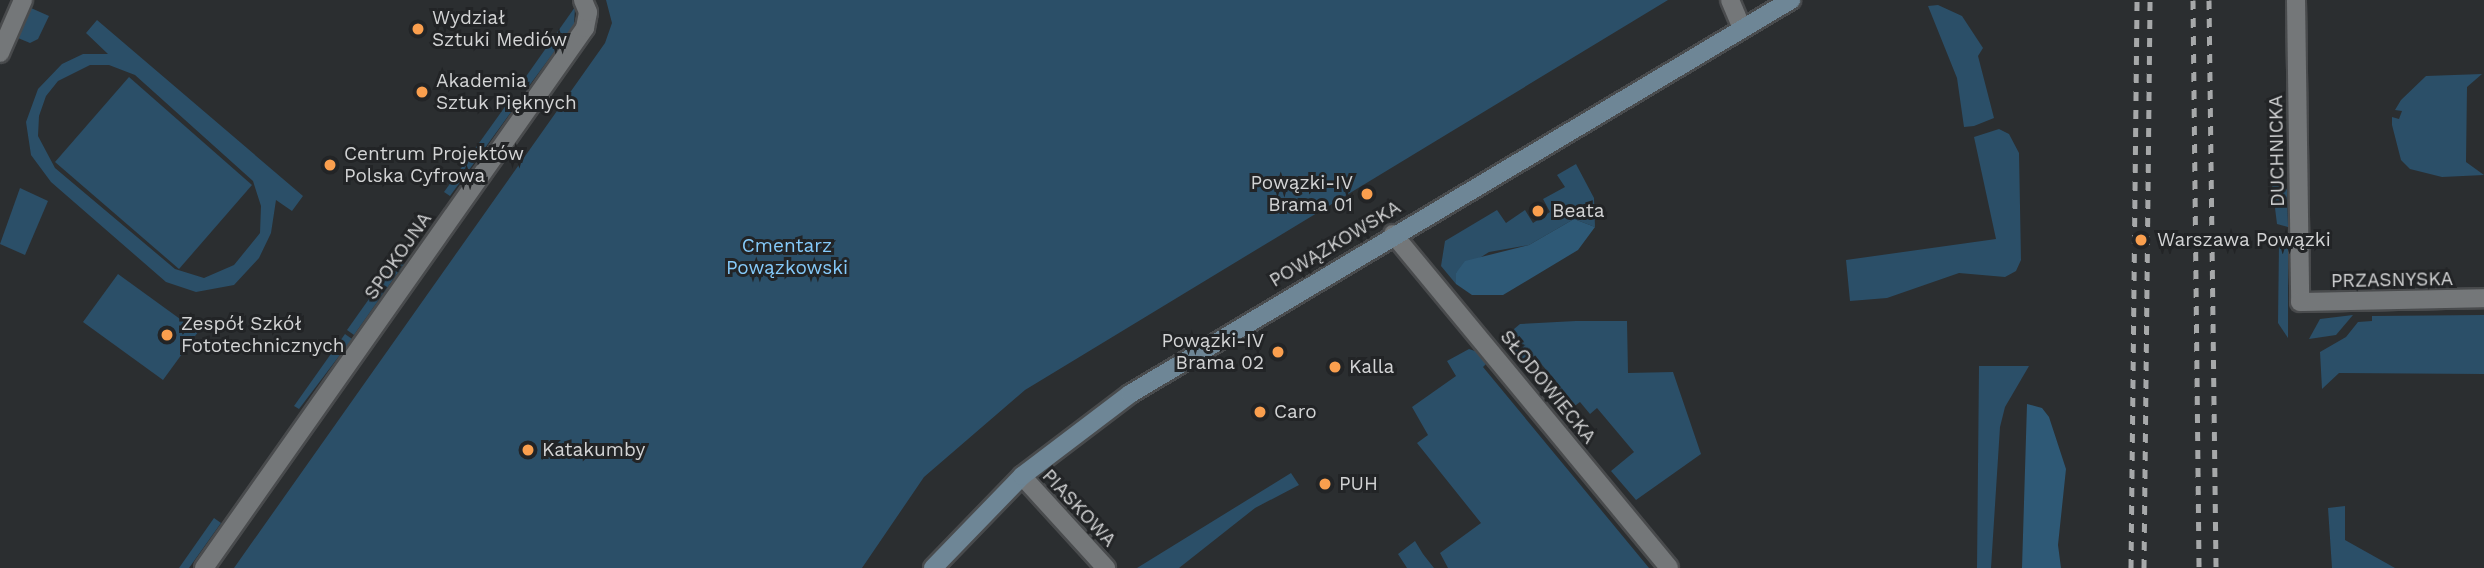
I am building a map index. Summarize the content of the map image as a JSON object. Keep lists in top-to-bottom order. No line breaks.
{"streets":{"main road":["POWĄZKOWSKA"],"street":["DUCHNICKA","SPOKOJNA","PRZASNYSKA","SŁODOWIECKA","PIASKOWA"]},"crossings":[["DUCHNICKA","PRZASNYSKA"],["POWĄZKOWSKA","SŁODOWIECKA"],["POWĄZKOWSKA","PIASKOWA"]],"parks":["Cmentarz Powązkowski"],"places":["Wydział Sztuki Mediów","Akademia Sztuk Pięknych","Centrum Projektów Polska Cyfrowa","Powązki-IV Brama 01","Beata","Warszawa Powązki","Zespół Szkół Fototechnicznych","Powązki-IV Brama 02","Kalla","Caro","Katakumby","PUH"]}
